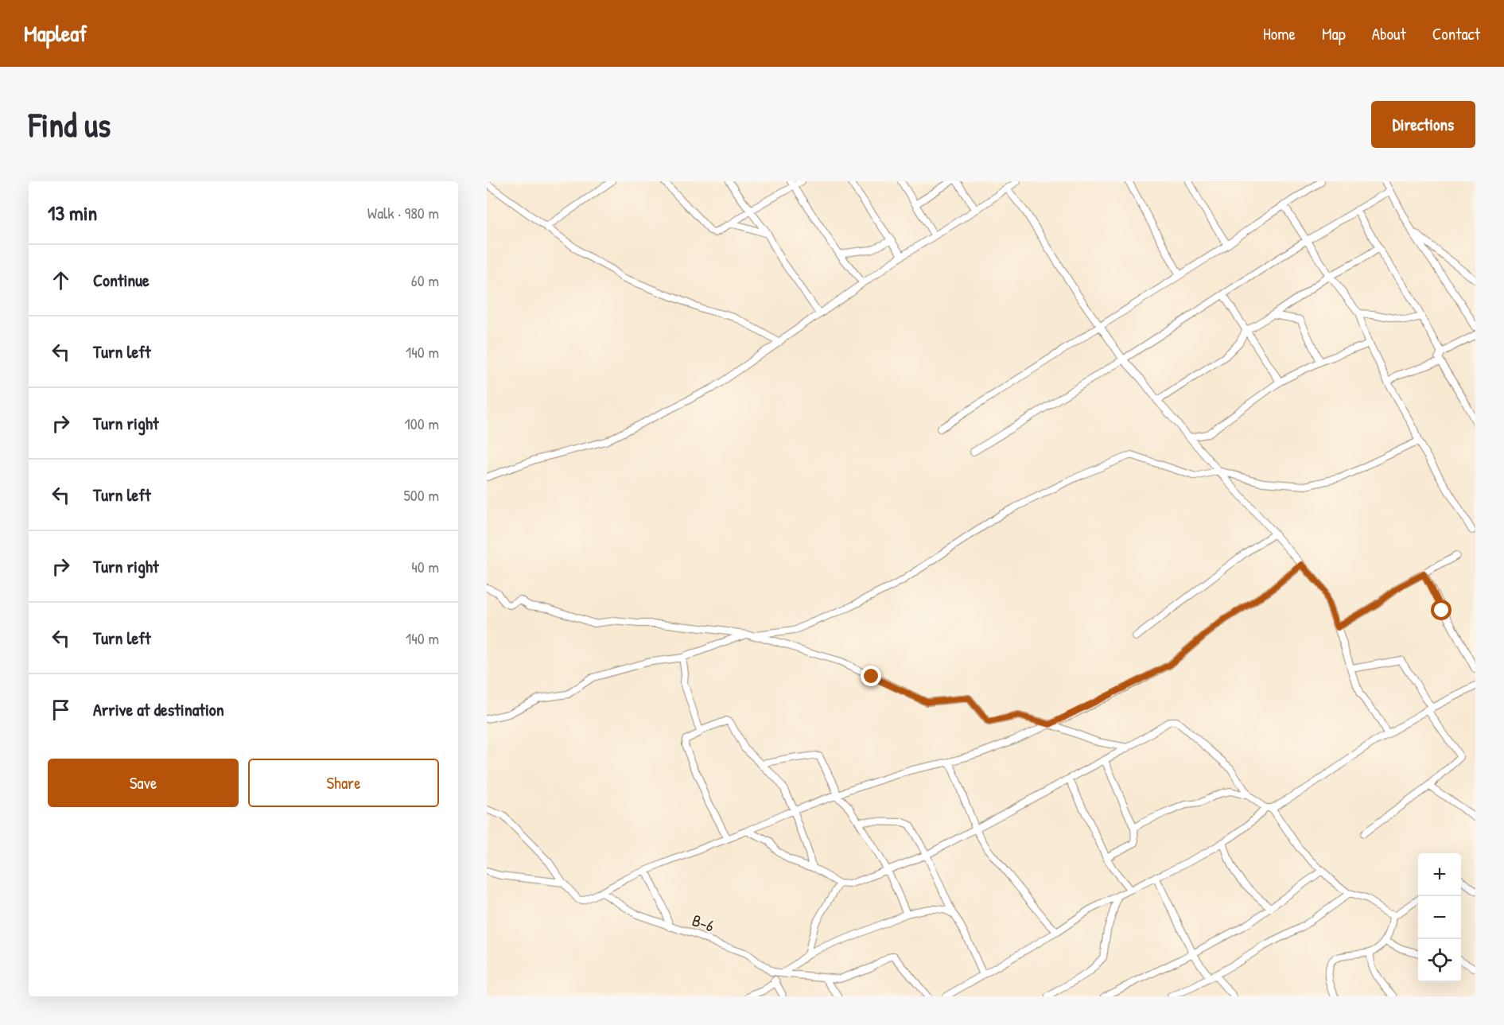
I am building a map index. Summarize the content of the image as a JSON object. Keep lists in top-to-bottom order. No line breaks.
{"streets":{"street":["B-6"]},"page":{"header":"Mapleaf","nav":["Home","Map","About","Contact"],"buttons":["Directions",["Save","Share"]],"title":"Find us","heading":["13 min","Walk · 980 m"],"list":[["Continue","60 m"],["Turn left","140 m"],["Turn right","100 m"],["Turn left","500 m"],["Turn right","40 m"],["Turn left","140 m"],"Arrive at destination"],"map_buttons":["+","−"]}}
